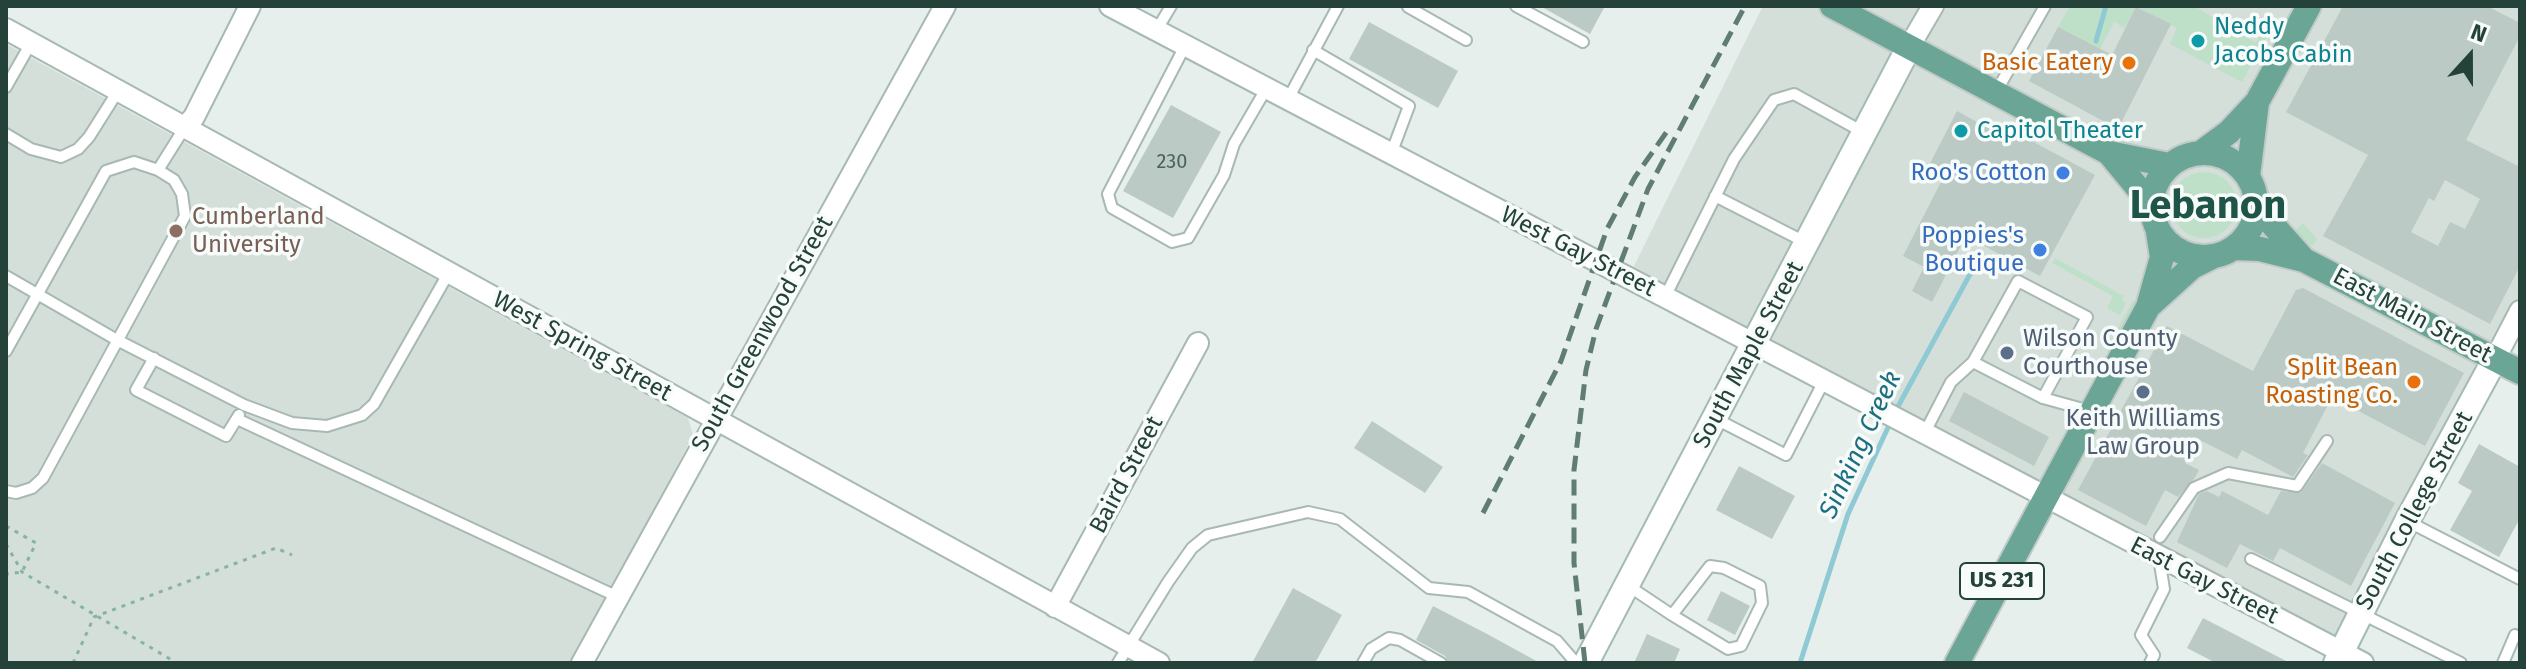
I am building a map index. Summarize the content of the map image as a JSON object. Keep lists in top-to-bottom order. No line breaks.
{"streets":{"main road":["East Main Street","US 231"],"street":["West Gay Street","South Greenwood Street","West Spring Street","South Maple Street","Baird Street","South College Street","East Gay Street"]},"crossings":[["West Gay Street","South Maple Street"],["West Gay Street","US 231"],["West Gay Street","East Gay Street"],["East Main Street","South College Street"],["East Main Street","US 231"],["South Greenwood Street","West Spring Street"],["West Spring Street","Baird Street"],["South College Street","East Gay Street"],["US 231","East Gay Street"]],"districts":["Lebanon"],"water":["Sinking Creek"],"places":["Neddy Jacobs Cabin","Basic Eatery","Capitol Theater","Roo's Cotton","Cumberland University","Poppies's Boutique","Wilson County Courthouse","Split Bean Roasting Co.","Keith Williams Law Group"],"house_numbers":["230"],"north":"top"}
